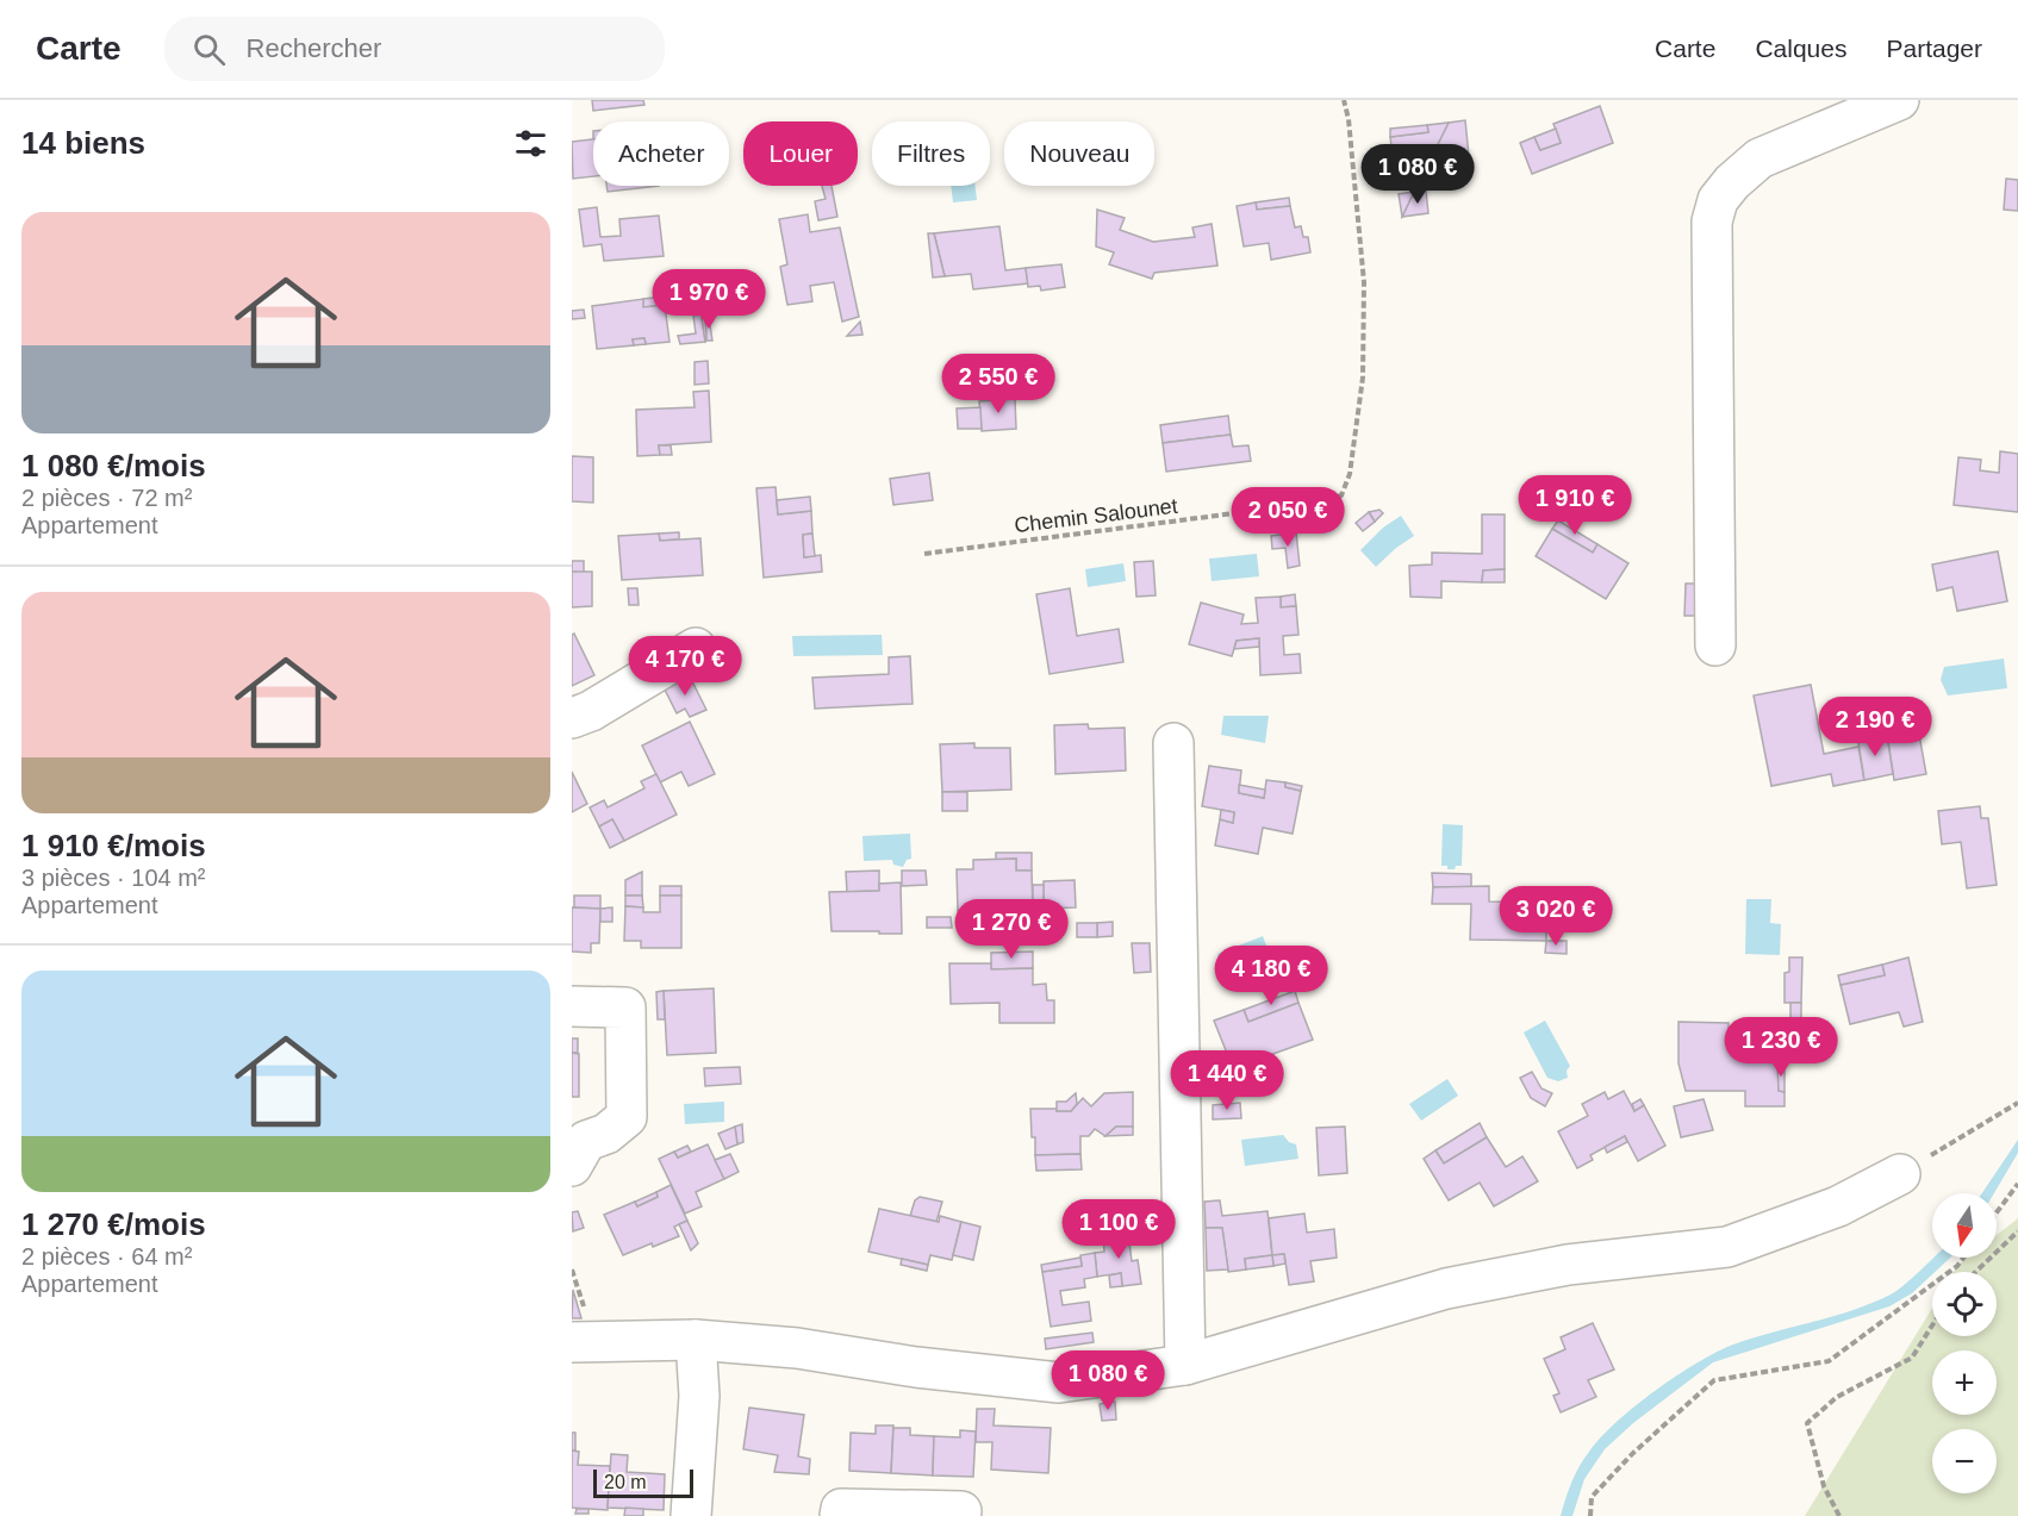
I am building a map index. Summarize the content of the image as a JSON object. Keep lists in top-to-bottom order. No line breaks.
{"streets":{"path":["Chemin Salounet"]},"scale_bar":"20 m","north":"bottom","page":{"header":"Carte","search":"Rechercher","nav":["Carte","Calques","Partager"],"heading":"14 biens","chip":["Acheter","Louer","Filtres","Nouveau"],"price":["1 080 €","1 970 €","2 550 €","1 910 €","2 050 €","4 170 €","2 190 €","3 020 €","1 270 €","4 180 €","1 230 €","1 440 €","1 100 €","1 080 €"],"list":[{"name":"1 080 €/mois","note":"2 pièces · 72 m² · Appartement"},{"name":"1 910 €/mois","note":"3 pièces · 104 m² · Appartement"},{"name":"1 270 €/mois","note":"2 pièces · 64 m² · Appartement"}],"map_buttons":["+","−"],"scale":"20 m"}}
